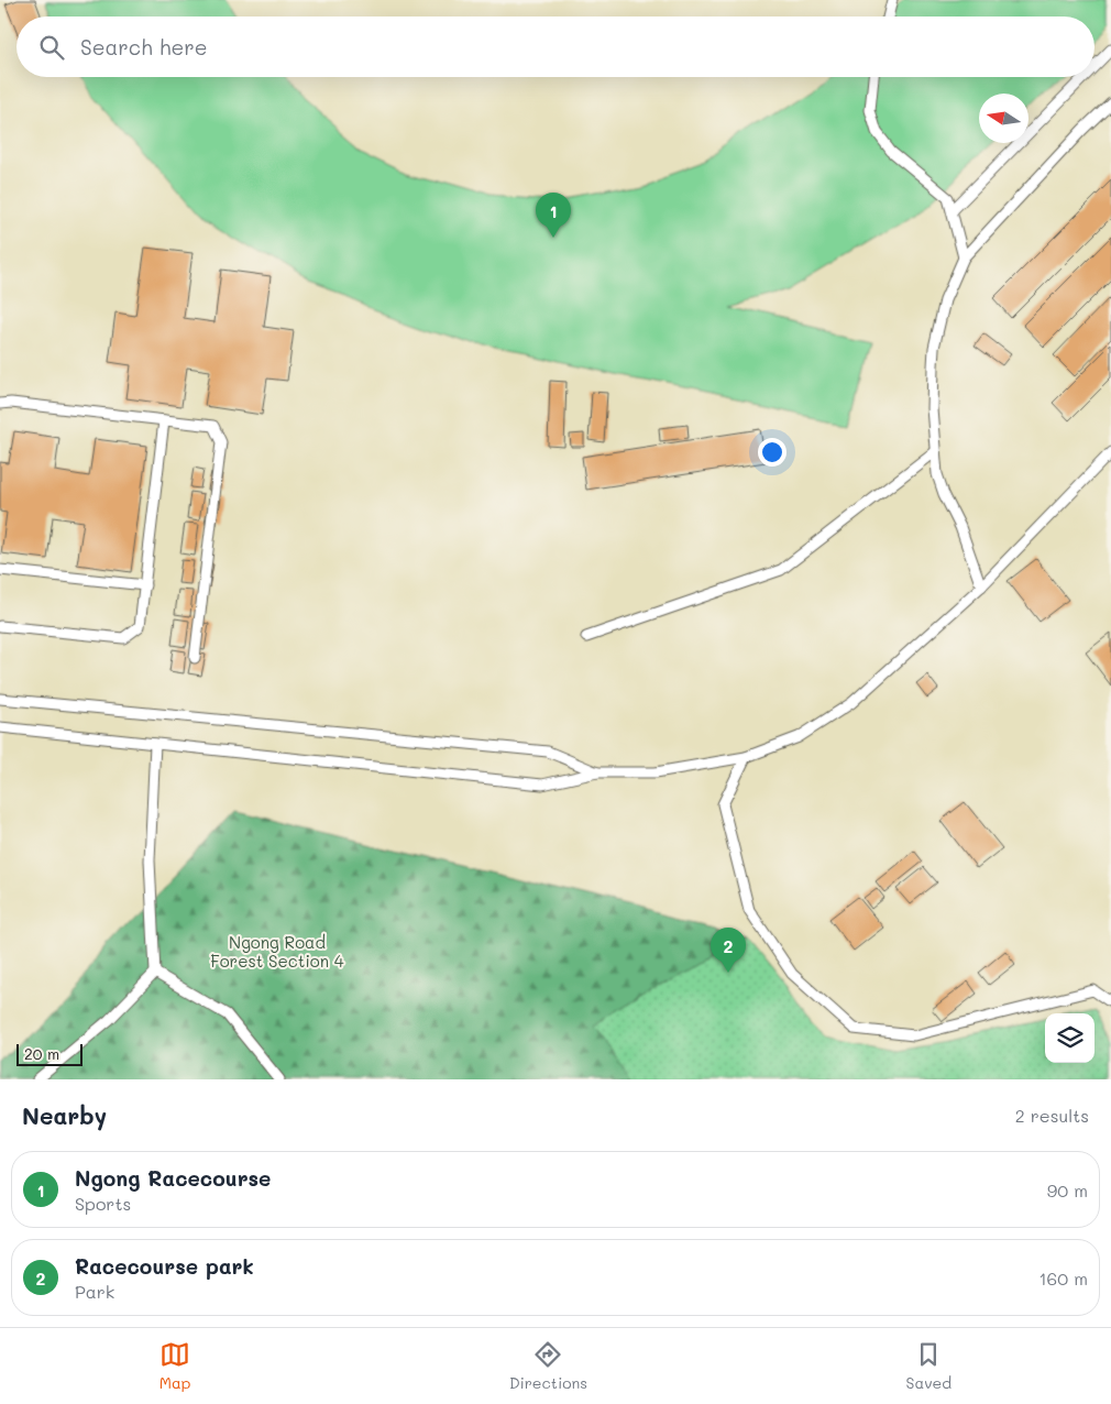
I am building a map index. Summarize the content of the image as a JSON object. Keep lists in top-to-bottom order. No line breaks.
{"parks":["Ngong Road Forest Section 4"],"scale_bar":"20 m","north":"left","page":{"search":"Search here","pins":["1","2"],"scale":"20 m","heading":["Nearby","2 results"],"list":[{"mark":"1","name":"Ngong Racecourse","note":"Sports","value":"90 m"},{"mark":"2","name":"Racecourse park","note":"Park","value":"160 m"}],"nav":["Map","Directions","Saved"]}}
